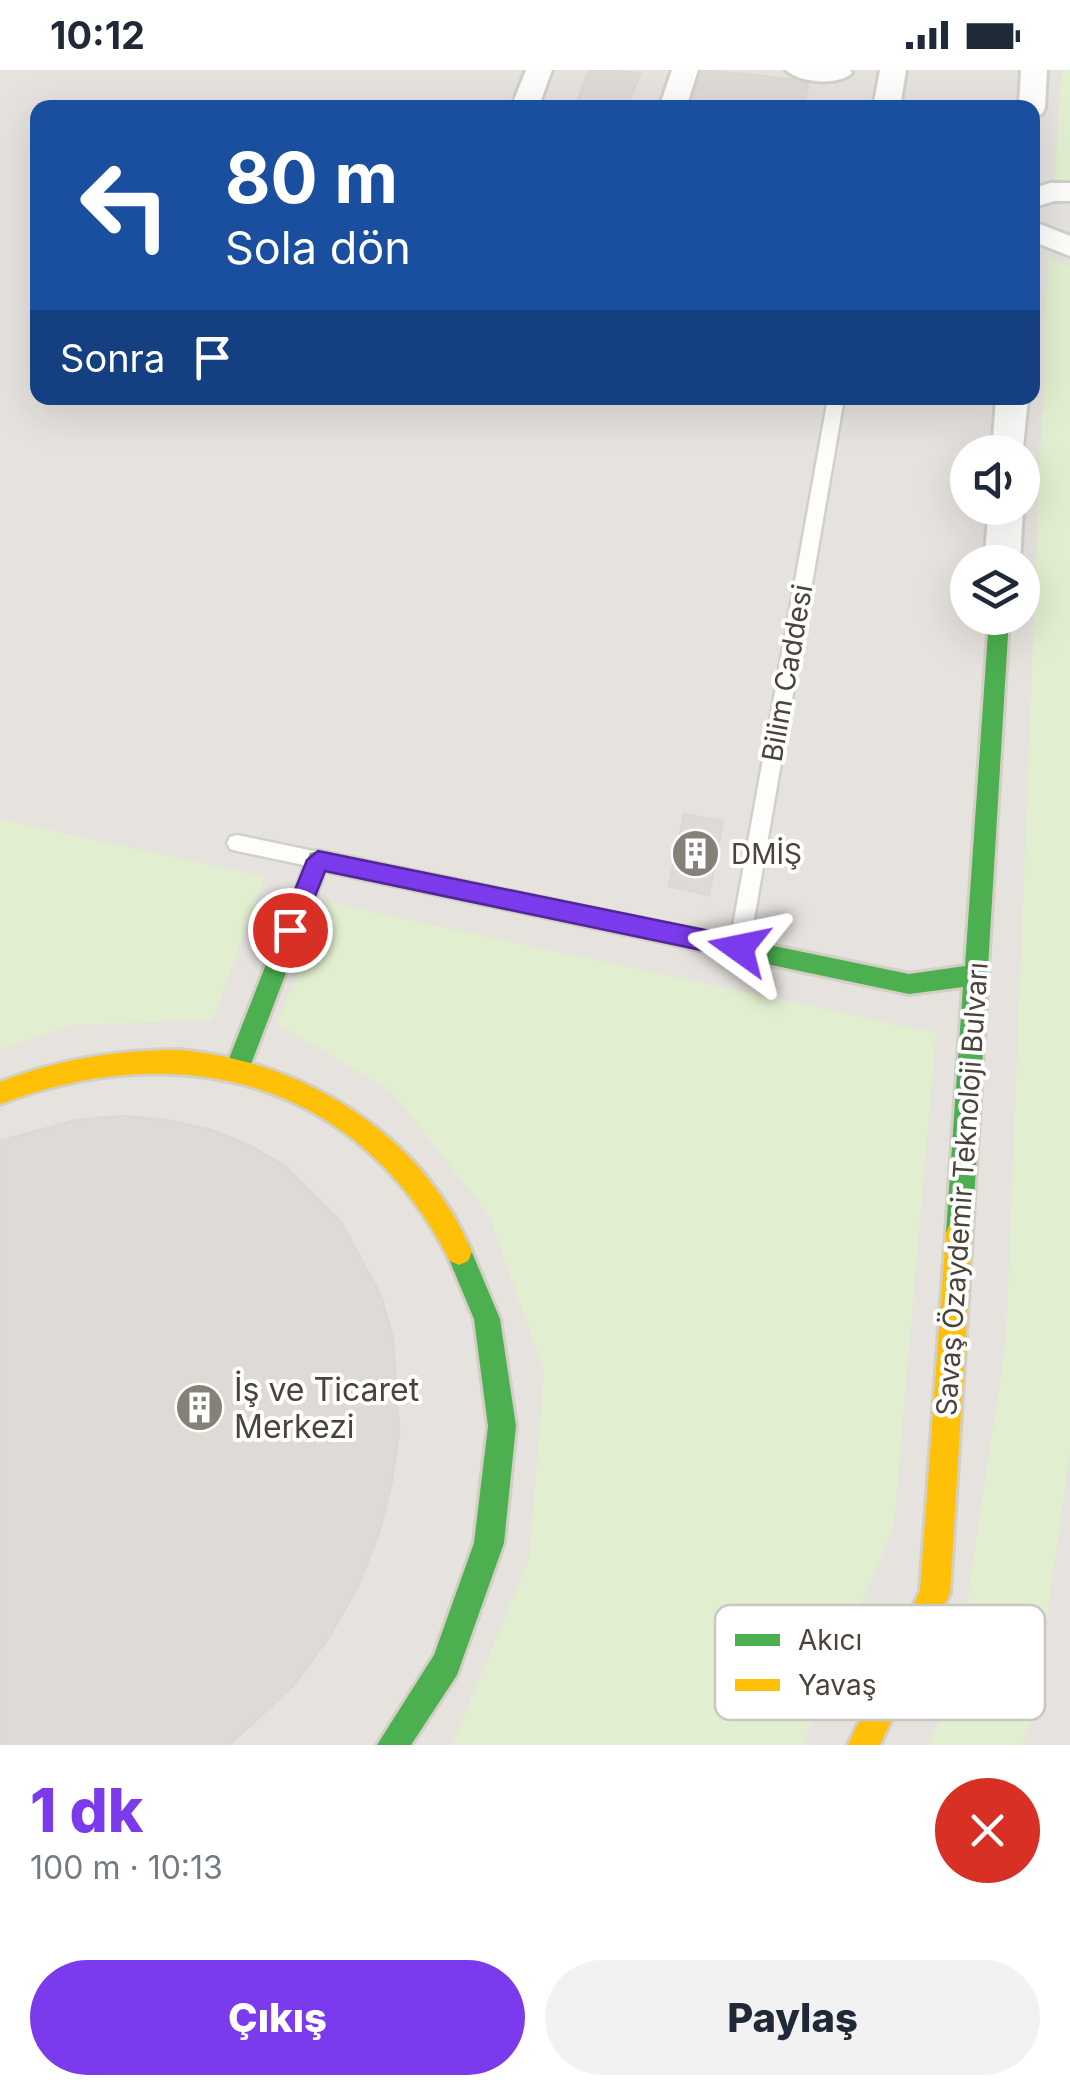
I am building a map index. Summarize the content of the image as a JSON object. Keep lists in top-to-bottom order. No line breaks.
{"streets":{"street":["Savaş Özaydemir Teknoloji Bulvarı"],"lane":["Bilim Caddesi"]},"places":{"building":["DMİŞ","İş ve Ticaret Merkezi"]},"legend":["Akıcı","Yavaş"],"page":{"status":"10:12","turn":["80 m","Sola dön"],"then":"Sonra","heading":["1 dk","100 m · 10:13"],"buttons":["Çıkış","Paylaş"]}}
